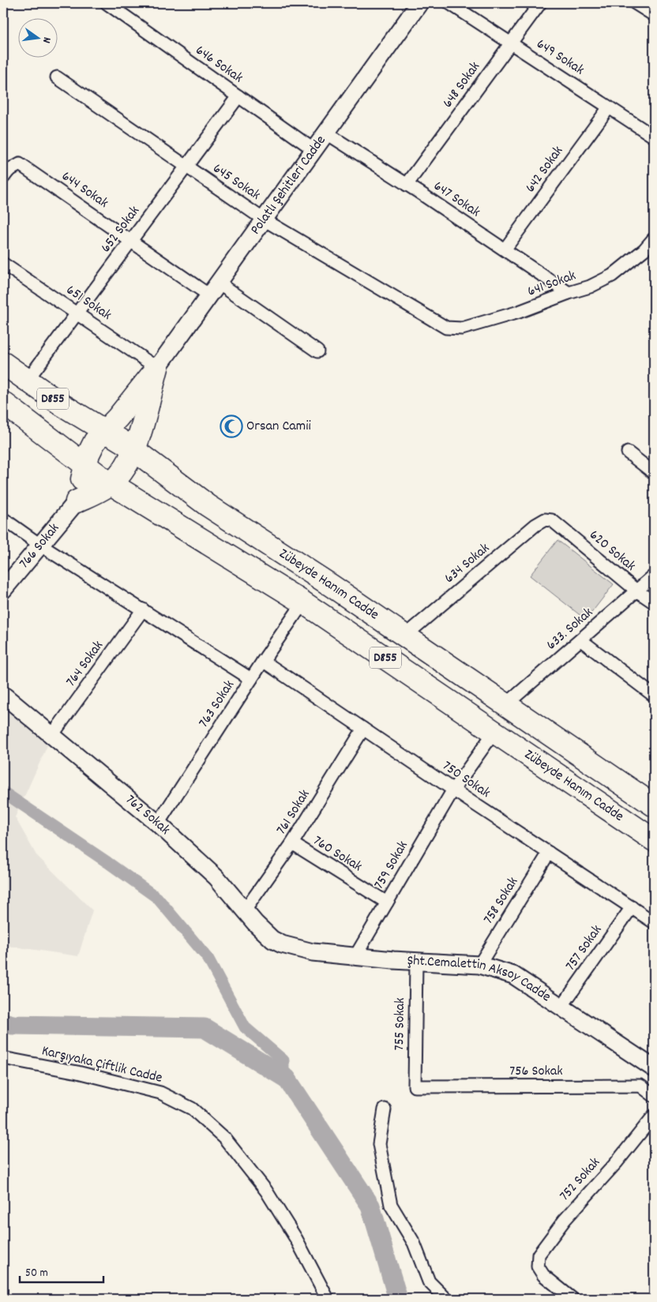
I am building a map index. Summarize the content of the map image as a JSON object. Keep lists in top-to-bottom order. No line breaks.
{"streets":{"highway":["D855","Zübeyde Hanım Cadde"],"street":["649 Sokak","646 Sokak","648 Sokak","642 Sokak","645 Sokak","Polatlı Şehitleri Cadde","644 Sokak","647 Sokak","652 Sokak","641 Sokak","651 Sokak","766 Sokak","620 Sokak","634 Sokak","633. Sokak","764 Sokak","763 Sokak","750 Sokak","761 Sokak","762 Sokak","760 Sokak","759 Sokak","758 Sokak","757 Sokak","Şht.Cemalettin Aksoy Cadde","755 Sokak","Karşıyaka Çiftlik Cadde","756 Sokak","752 Sokak"]},"crossings":[["649 Sokak","648 Sokak"],["649 Sokak","642 Sokak"],["646 Sokak","Polatlı Şehitleri Cadde"],["646 Sokak","652 Sokak"],["648 Sokak","647 Sokak"],["642 Sokak","647 Sokak"],["645 Sokak","Polatlı Şehitleri Cadde"],["645 Sokak","652 Sokak"],["645 Sokak","641 Sokak"],["Polatlı Şehitleri Cadde","644 Sokak"],["Polatlı Şehitleri Cadde","647 Sokak"],["Polatlı Şehitleri Cadde","651 Sokak"],["644 Sokak","652 Sokak"],["647 Sokak","641 Sokak"],["652 Sokak","651 Sokak"],["652 Sokak","Zübeyde Hanım Cadde"],["620 Sokak","634 Sokak"],["620 Sokak","633. Sokak"],["634 Sokak","Zübeyde Hanım Cadde"],["Zübeyde Hanım Cadde","633. Sokak"],["Zübeyde Hanım Cadde","763 Sokak"],["Zübeyde Hanım Cadde","759 Sokak"],["764 Sokak","762 Sokak"],["763 Sokak","750 Sokak"],["763 Sokak","762 Sokak"],["750 Sokak","761 Sokak"],["750 Sokak","759 Sokak"],["750 Sokak","758 Sokak"],["750 Sokak","757 Sokak"],["761 Sokak","762 Sokak"],["761 Sokak","760 Sokak"],["762 Sokak","Şht.Cemalettin Aksoy Cadde"],["760 Sokak","759 Sokak"],["759 Sokak","Şht.Cemalettin Aksoy Cadde"],["758 Sokak","Şht.Cemalettin Aksoy Cadde"],["757 Sokak","Şht.Cemalettin Aksoy Cadde"],["Şht.Cemalettin Aksoy Cadde","755 Sokak"],["755 Sokak","756 Sokak"]],"places":{"mosque":["Orsan Camii"]},"scale_bar":"50 m","north":"right"}
